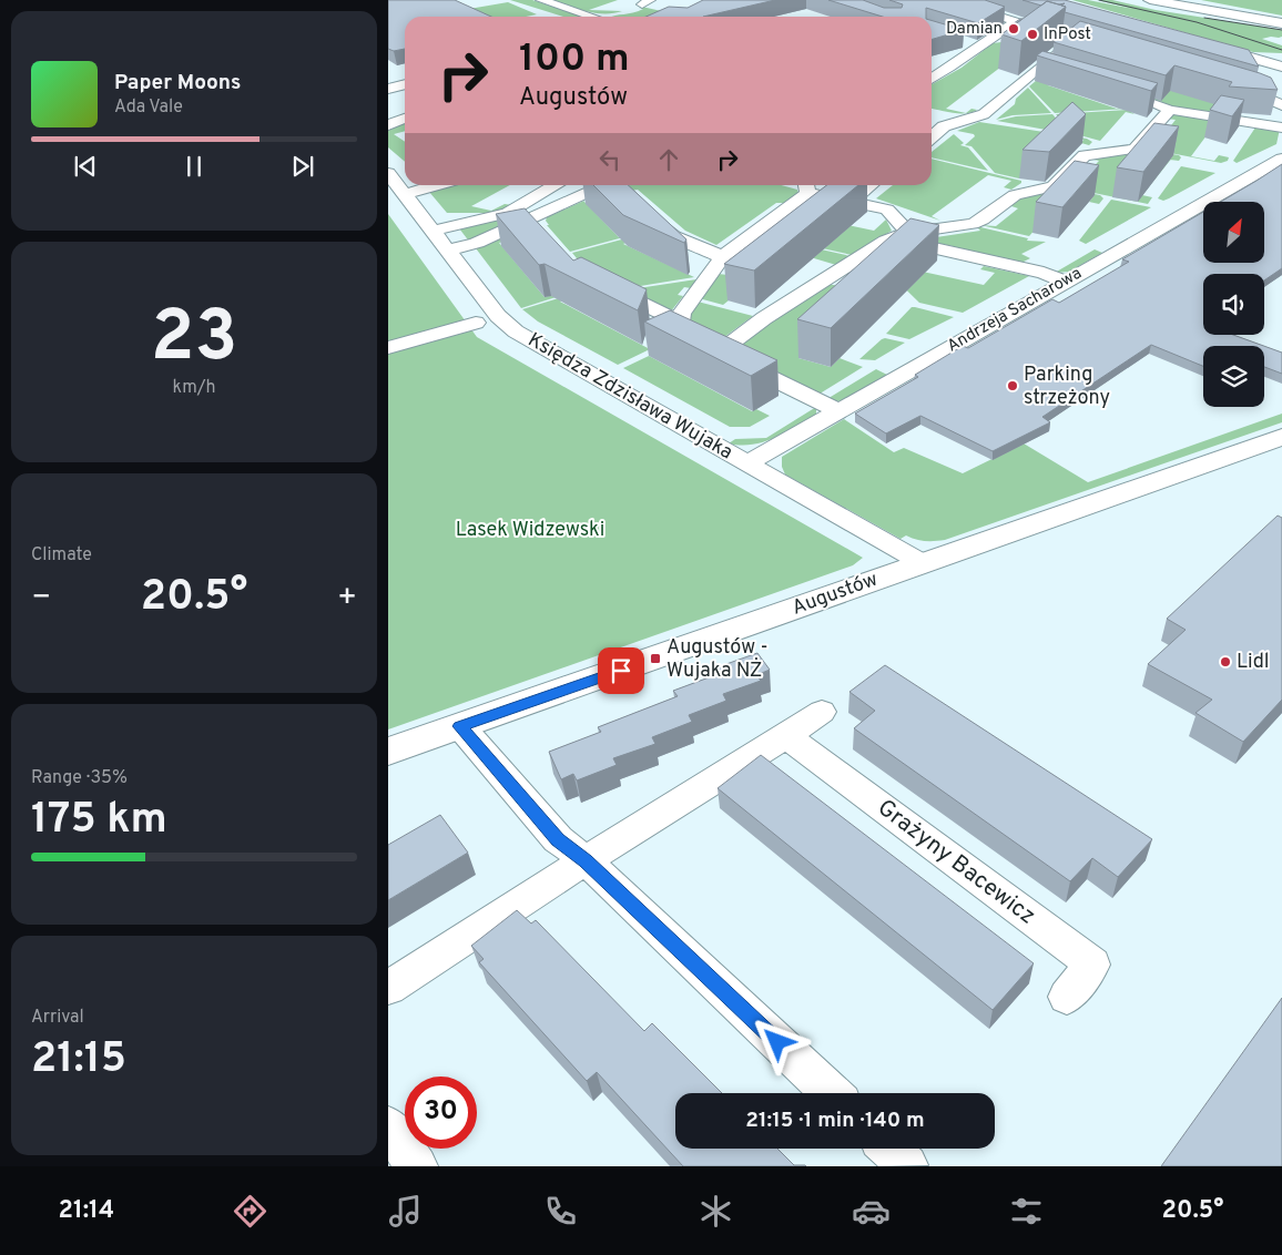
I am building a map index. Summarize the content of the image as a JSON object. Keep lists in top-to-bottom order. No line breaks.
{"streets":{"street":["Andrzeja Sacharowa","Księdza Zdzisława Wujaka","Augustów","Grażyny Bacewicz"]},"crossings":[["Andrzeja Sacharowa","Księdza Zdzisława Wujaka"],["Księdza Zdzisława Wujaka","Augustów"]],"parks":["Lasek Widzewski"],"places":{"other":["Damian","InPost","Parking strzeżony","Lidl"],"transit":["Augustów - Wujaka NŻ"]},"north":"top right","page":{"turn":["100 m","Augustów"],"song":["Paper Moons","Ada Vale"],"tile":[["23","km/h"],"Climate",["Range · 35%","175 km"],["Arrival","21:15"]],"heat":["−","20.5°","+"],"limit":"30","trip":"21:15 · 1 min · 140 m","tabs":["21:14","20.5°"]}}
